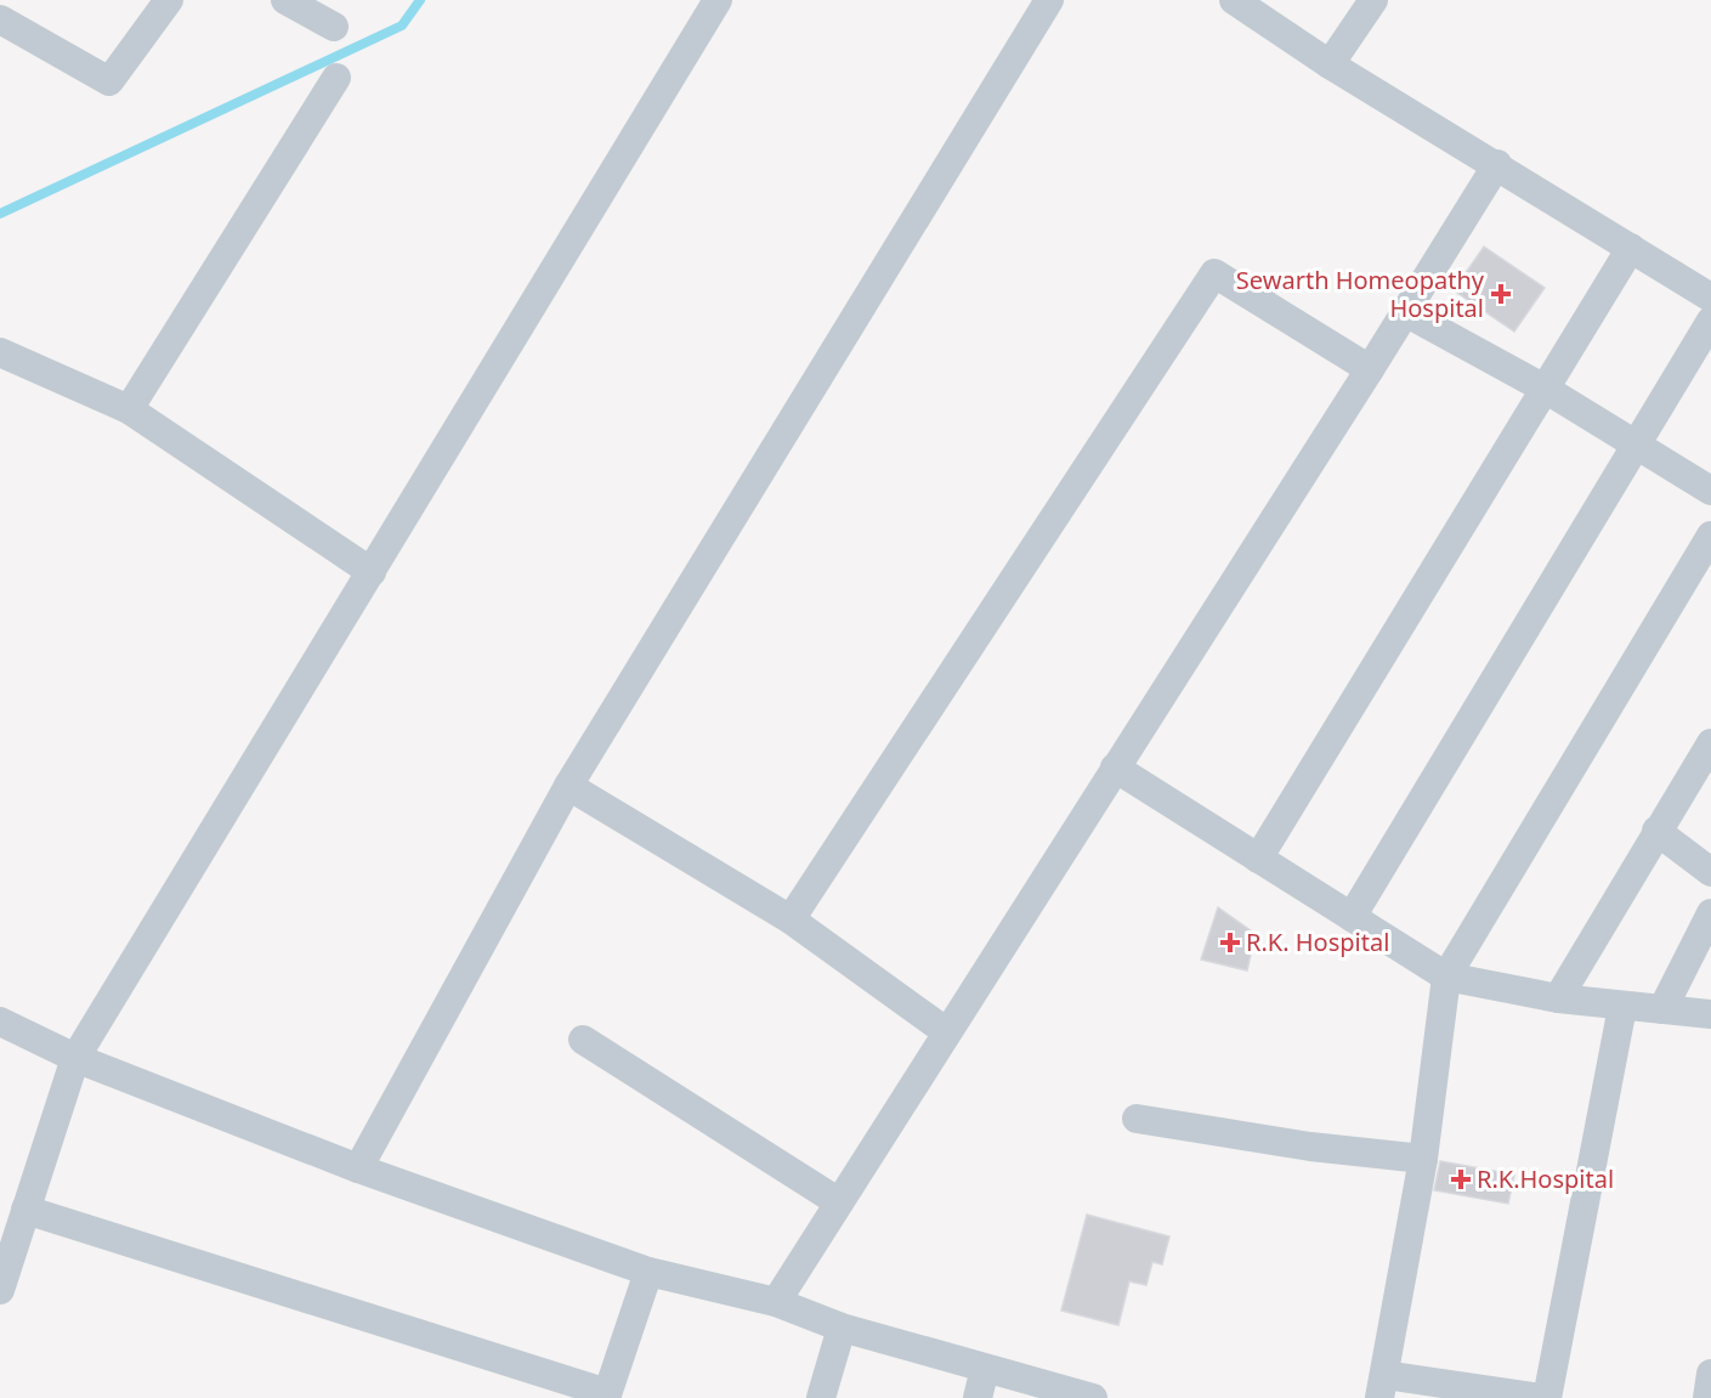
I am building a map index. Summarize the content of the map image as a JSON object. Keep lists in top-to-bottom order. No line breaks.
{"places":{"health":["Sewarth Homeopathy Hospital","R.K. Hospital","R.K.Hospital"]}}
